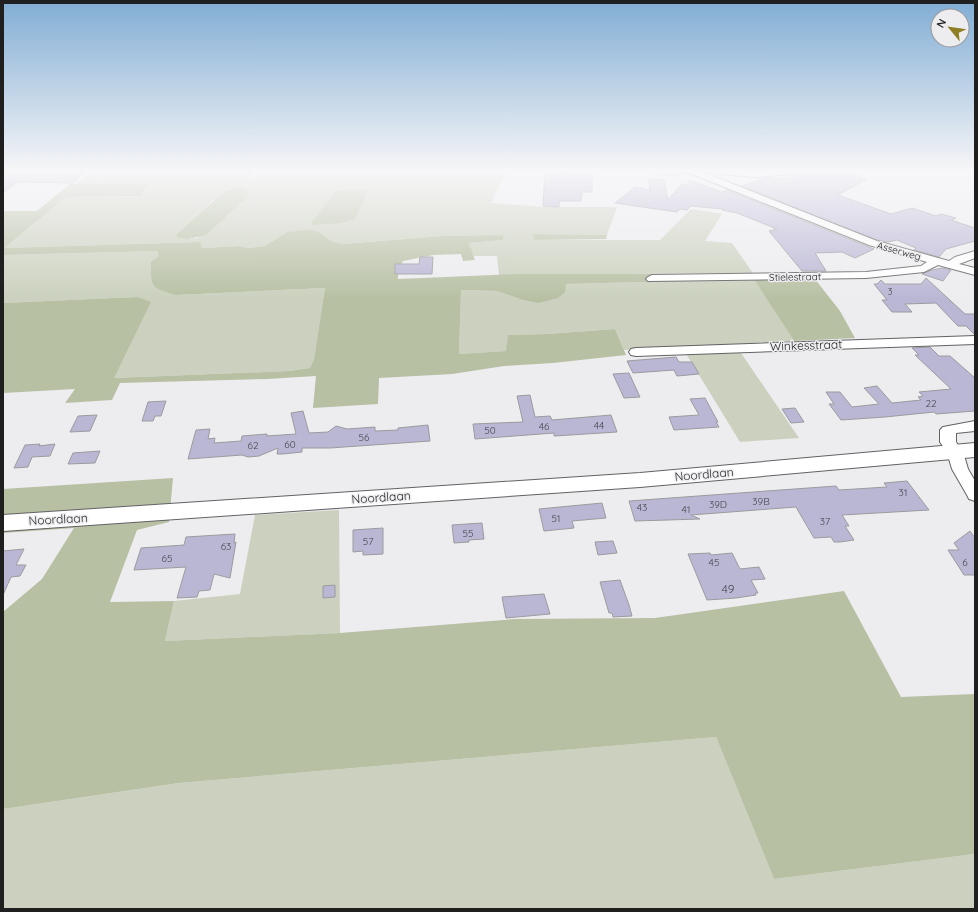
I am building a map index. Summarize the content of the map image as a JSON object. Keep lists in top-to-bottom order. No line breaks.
{"streets":{"main road":["Noordlaan"],"street":["Asserweg","Stielestraat","Winkesstraat"]},"crossings":[["Asserweg","Stielestraat"]],"house_numbers":["3","22","44","46","50","56","60","62","31","39B","39D","43","41","51","37","55","57","63","65","45","6","49"],"north":"top left"}
